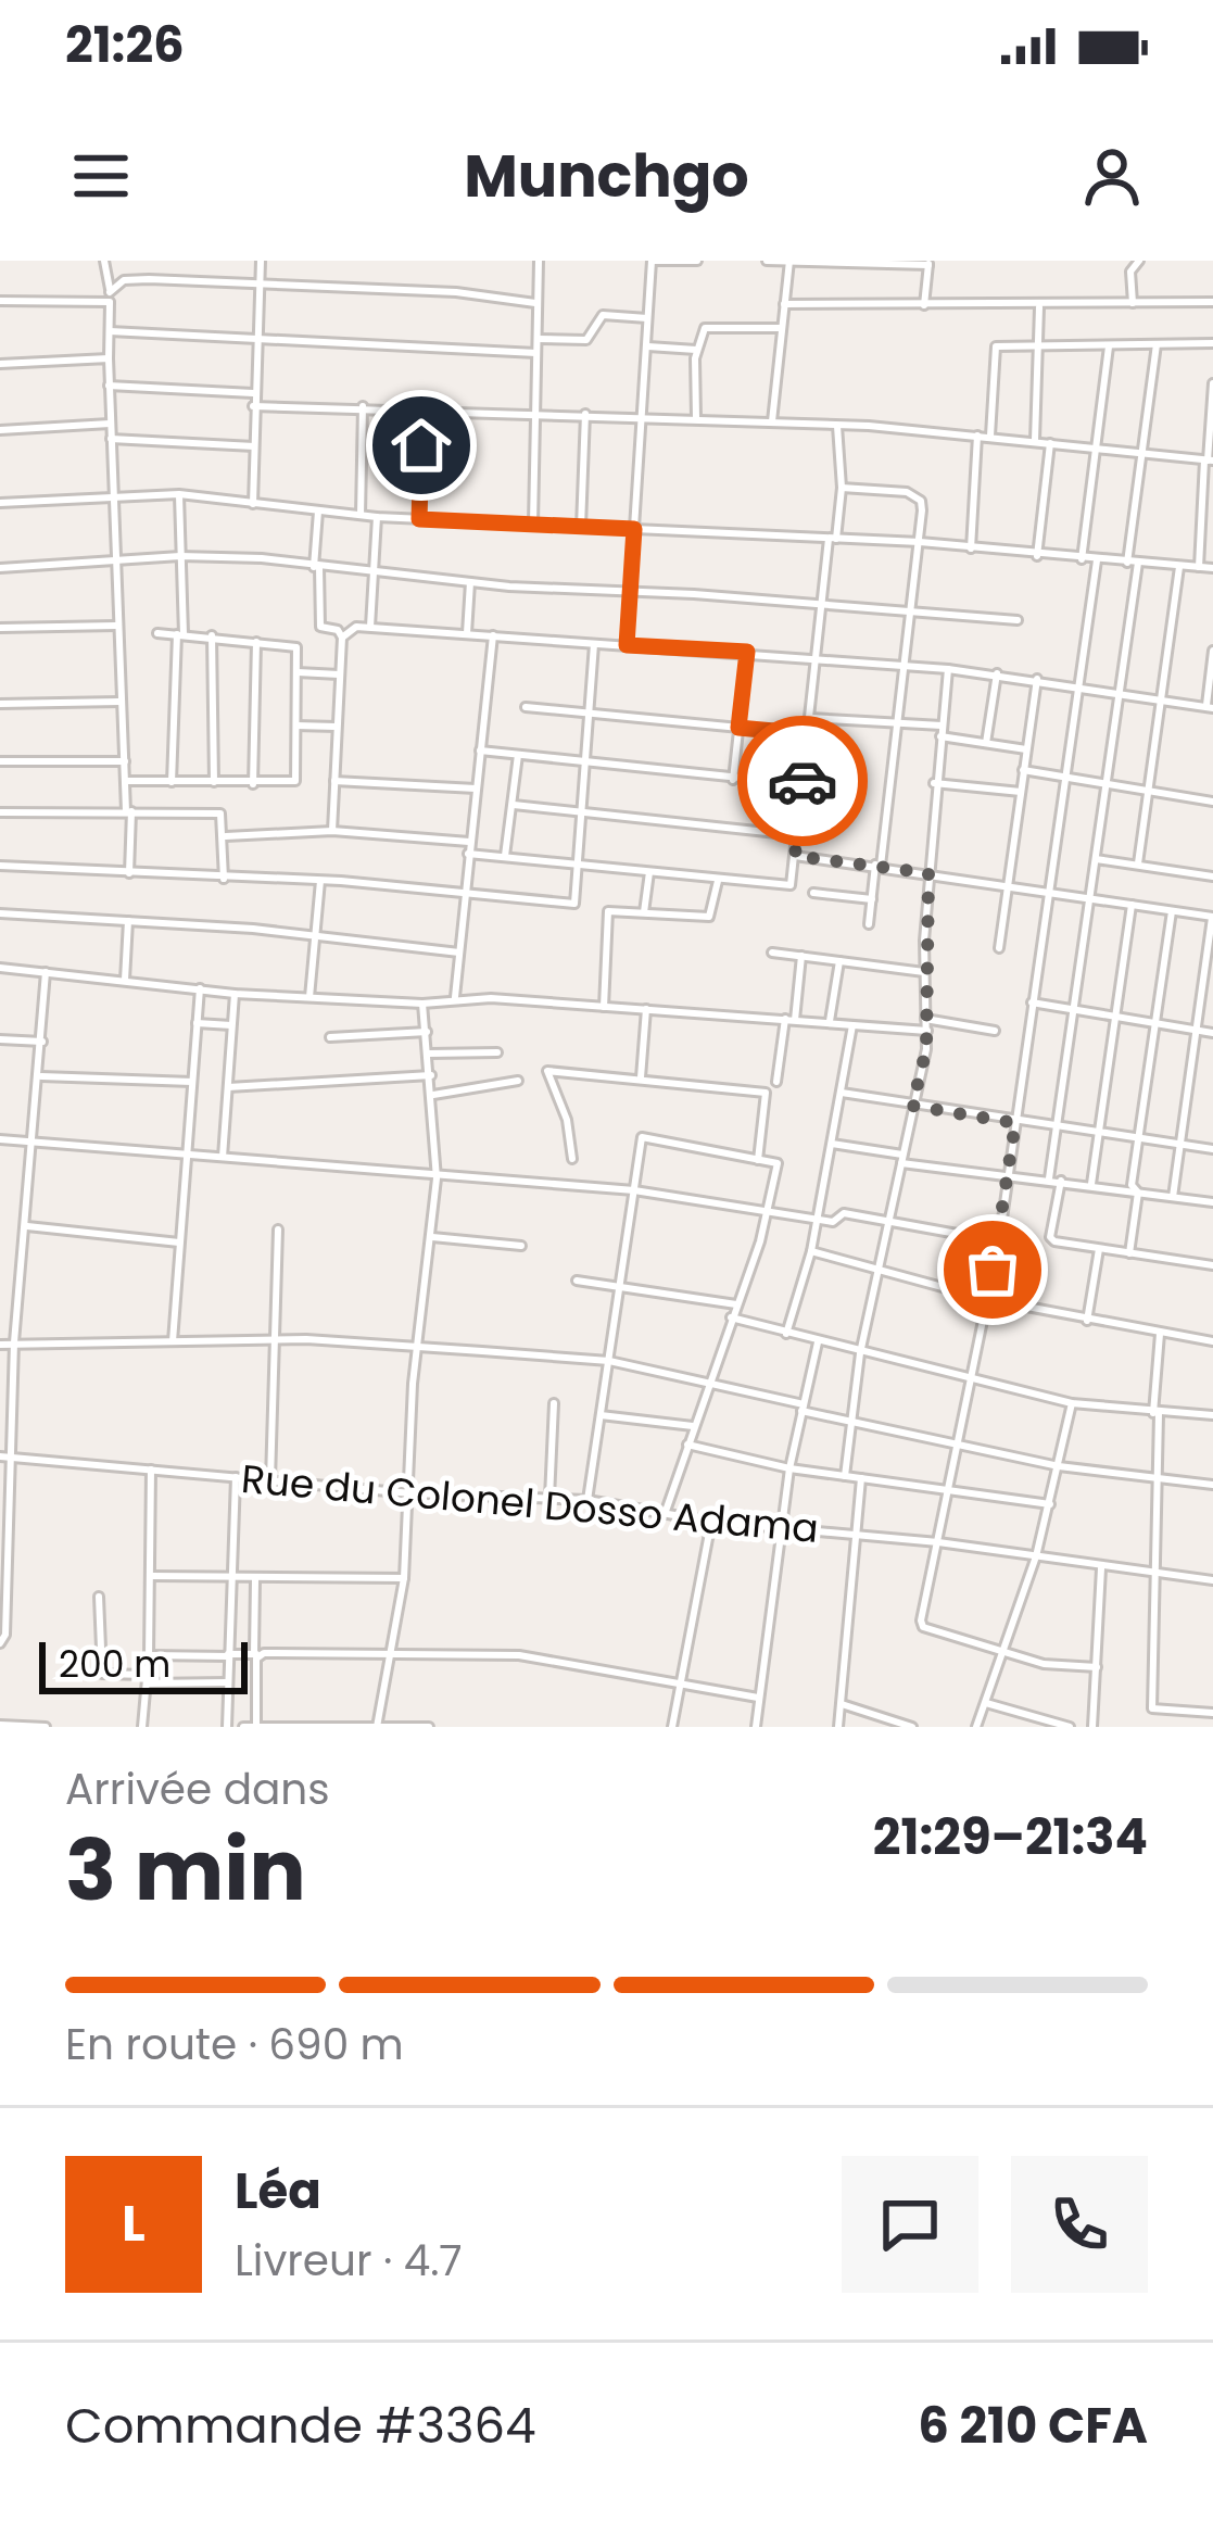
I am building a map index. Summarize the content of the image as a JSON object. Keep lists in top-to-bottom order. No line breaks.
{"streets":{"street":["Rue du Colonel Dosso Adama"]},"scale_bar":"200 m","page":{"status":"21:26","header":"Munchgo","scale":"200 m","heading":["3 min","Arrivée dans","21:29–21:34"],"panel":["Léa","Livreur · 4.7","Commande #3364","6 210 CFA"],"bar":"En route · 690 m","round":"L"}}
